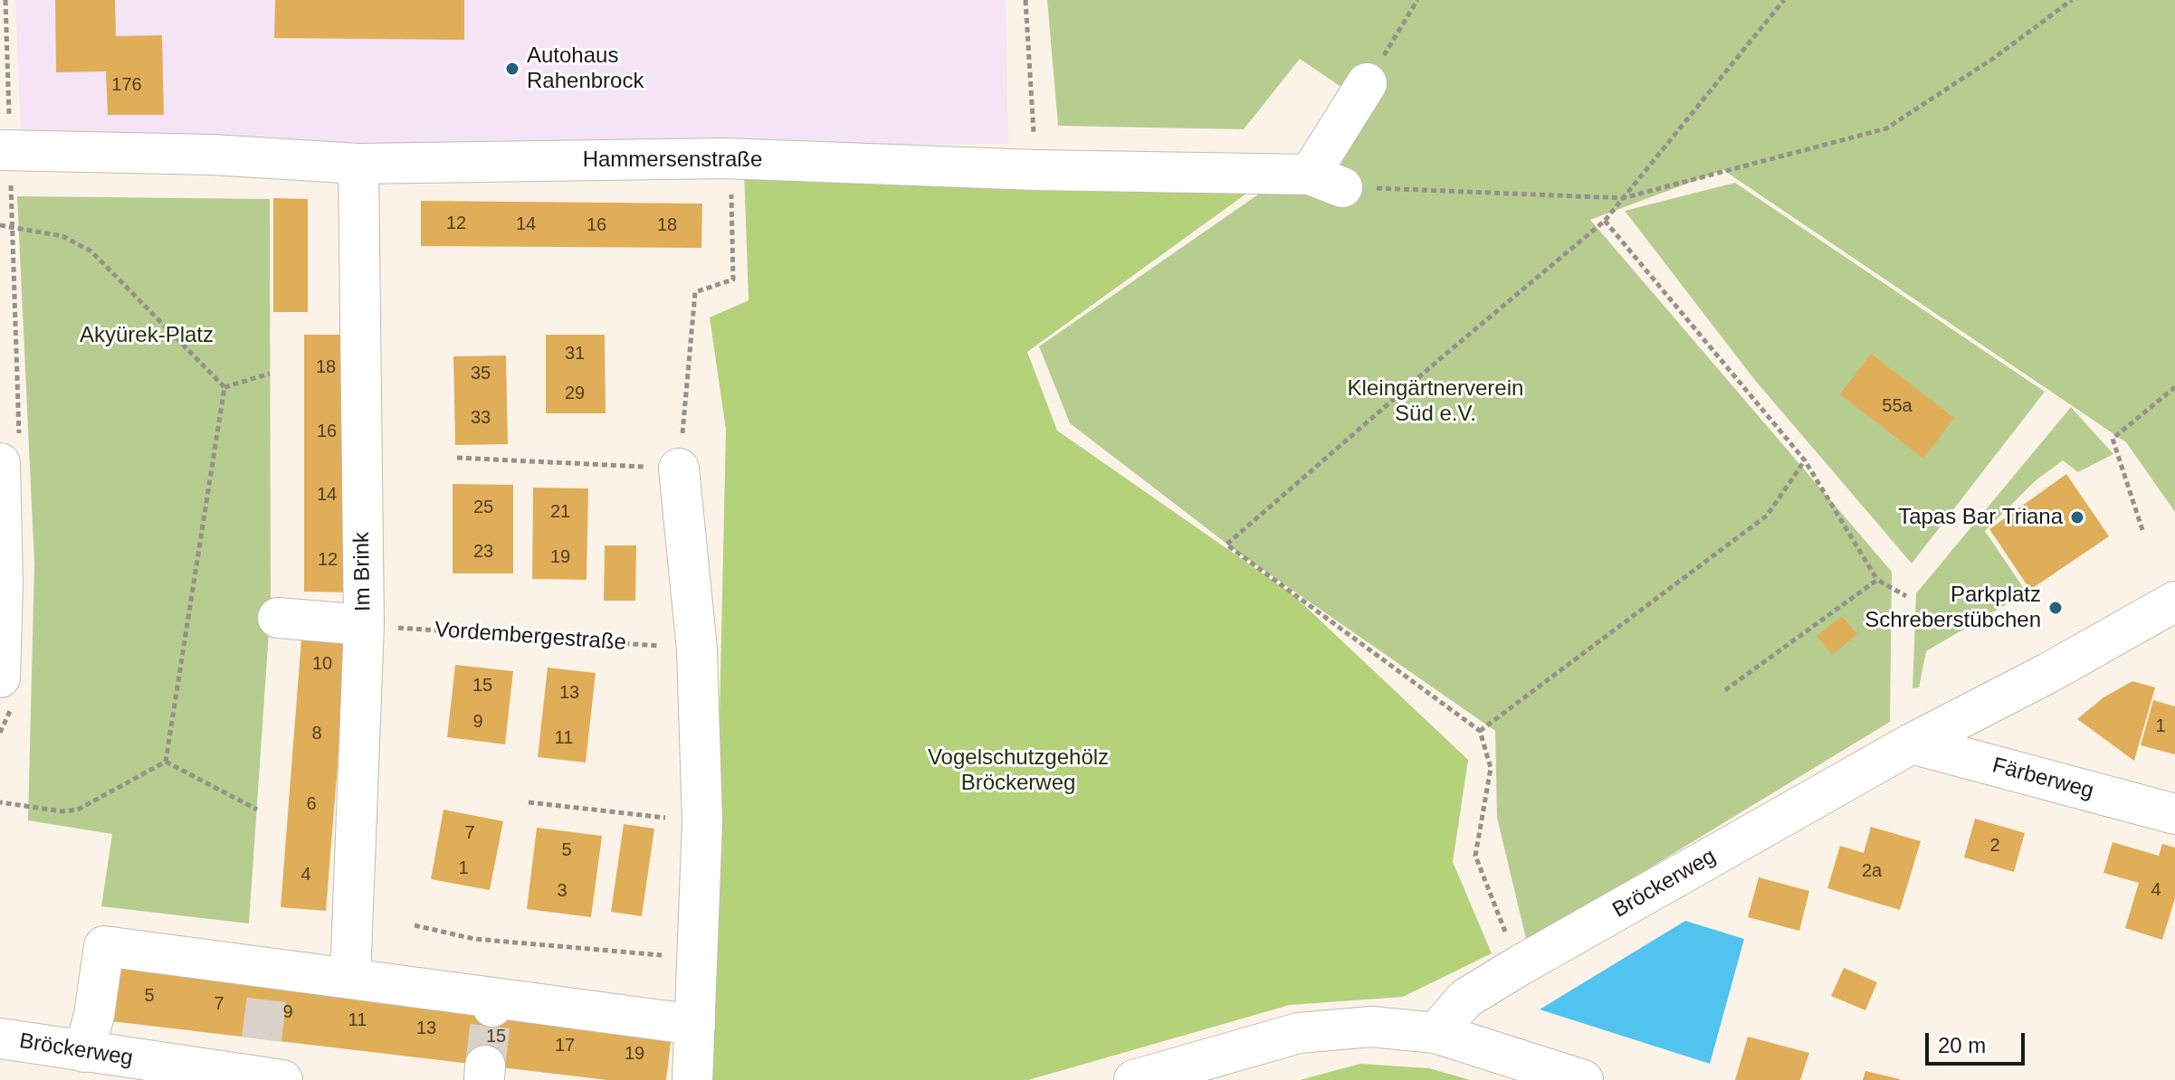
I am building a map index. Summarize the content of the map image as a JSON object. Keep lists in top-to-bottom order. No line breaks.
{"streets":{"street":["Hammersenstraße","Im Brink","Färberweg","Bröckerweg"],"path":["Vordembergestraße"]},"crossings":[["Hammersenstraße","Im Brink"],["Im Brink","Vordembergestraße"],["Färberweg","Bröckerweg"]],"parks":["Akyürek-Platz","Kleingärtnerverein Süd e.V.","Vogelschutzgehölz Bröckerweg"],"places":["Autohaus Rahenbrock","Tapas Bar Triana","Parkplatz Schreberstübchen"],"house_numbers":["176","12","14","16","18","31","18","35","29","55a","33","16","14","25","21","23","19","12","10","15","13","9","1","8","11","6","7","2","5","1","2a","4","4","3","5","7","9","11","13","15","17","19"],"scale_bar":"20 m"}
